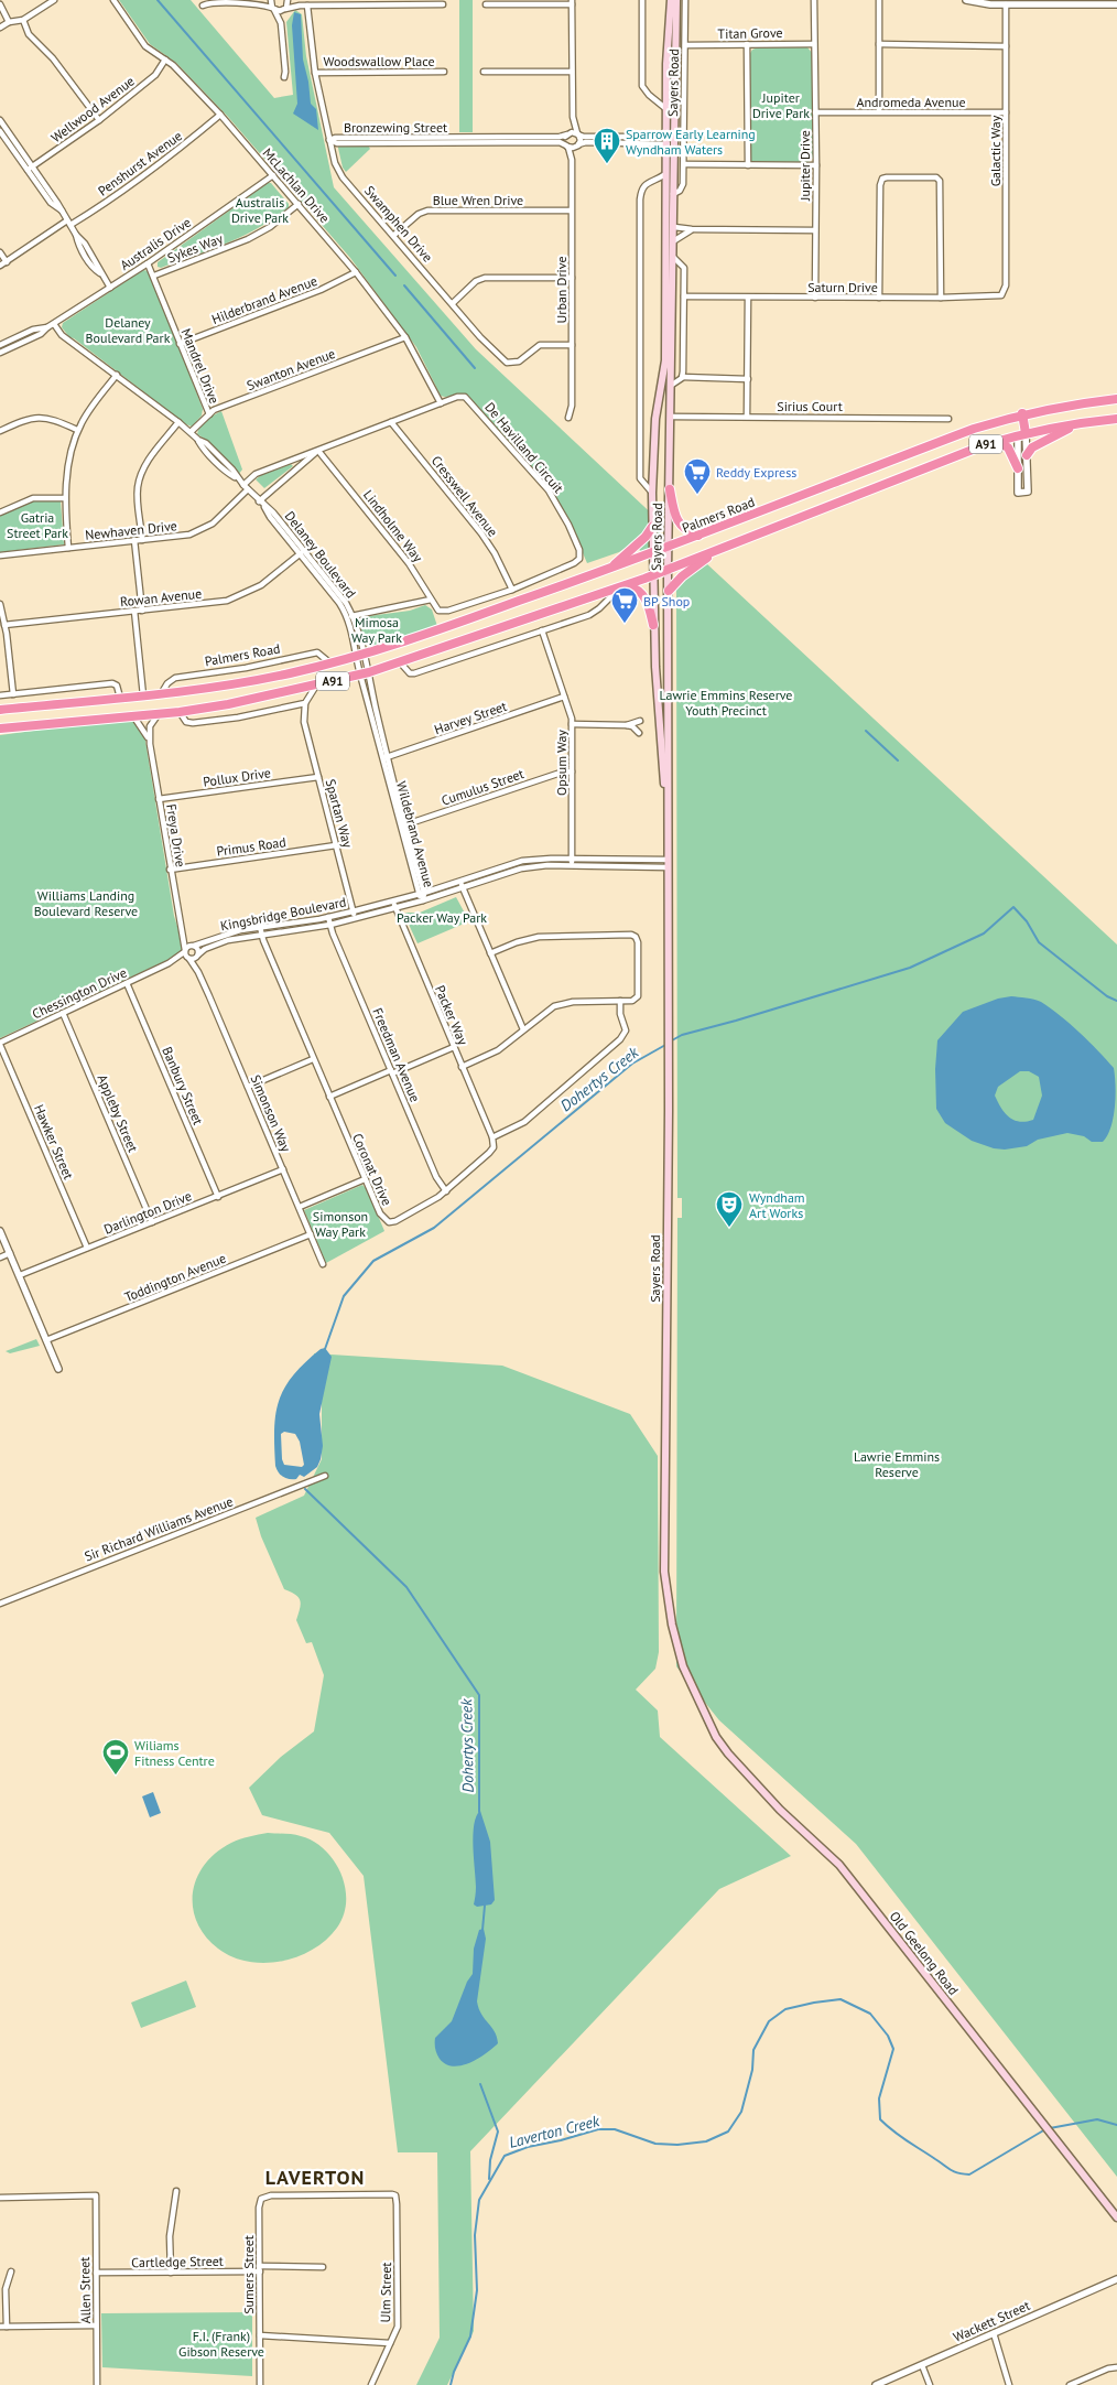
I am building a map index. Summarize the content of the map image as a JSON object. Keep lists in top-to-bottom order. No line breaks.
{"streets":{"highway":["A91","Palmers Road"],"main road":["Sayers Road","Old Geelong Road"],"street":["Titan Grove","Woodswallow Place","Andromeda Avenue","Wellwood Avenue","Bronzewing Street","Galactic Way","Penshurst Avenue","Jupiter Drive","McLachlan Drive","Blue Wren Drive","Swamphen Drive","Australis Drive","Sykes Way","Saturn Drive","Urban Drive","Hilderbrand Avenue","Mandrel Drive","Swanton Avenue","Sirius Court","De Havilland Circuit","Cresswell Avenue","Lindholme Way","Newhaven Drive","Delaney Boulevard","Rowan Avenue","Harvey Street","Opsum Way","Pollux Drive","Cumulus Street","Spartan Way","Wildebrand Avenue","Freya Drive","Primus Road","Kingsbridge Boulevard","Chessington Drive","Packer Way","Freedman Avenue","Banbury Street","Appleby Street","Simonson Way","Hawker Street","Coronat Drive","Darlington Drive","Toddington Avenue","Sir Richard Williams Avenue","Cartledge Street","Sumers Street","Allen Street","Ulm Street","Wackett Street"]},"crossings":[["Titan Grove","Sayers Road"],["Titan Grove","Jupiter Drive"],["Woodswallow Place","Swamphen Drive"],["Sayers Road","Saturn Drive"],["Sayers Road","Sirius Court"],["Sayers Road","A91"],["Sayers Road","Palmers Road"],["Sayers Road","Kingsbridge Boulevard"],["Sayers Road","Old Geelong Road"],["Andromeda Avenue","Galactic Way"],["Andromeda Avenue","Jupiter Drive"],["Wellwood Avenue","McLachlan Drive"],["Bronzewing Street","Swamphen Drive"],["Bronzewing Street","Urban Drive"],["Galactic Way","Saturn Drive"],["Penshurst Avenue","McLachlan Drive"],["Jupiter Drive","Saturn Drive"],["McLachlan Drive","Australis Drive"],["McLachlan Drive","Sykes Way"],["McLachlan Drive","Hilderbrand Avenue"],["McLachlan Drive","Swanton Avenue"],["McLachlan Drive","De Havilland Circuit"],["Blue Wren Drive","Swamphen Drive"],["Blue Wren Drive","Urban Drive"],["Swamphen Drive","Urban Drive"],["Australis Drive","Mandrel Drive"],["Australis Drive","Delaney Boulevard"],["Sykes Way","Mandrel Drive"],["Hilderbrand Avenue","Mandrel Drive"],["Mandrel Drive","Swanton Avenue"],["Swanton Avenue","Delaney Boulevard"],["A91","Wildebrand Avenue"],["A91","Freya Drive"],["De Havilland Circuit","Cresswell Avenue"],["De Havilland Circuit","Lindholme Way"],["De Havilland Circuit","Newhaven Drive"],["De Havilland Circuit","Delaney Boulevard"],["Palmers Road","Delaney Boulevard"],["Palmers Road","Wildebrand Avenue"],["Newhaven Drive","Delaney Boulevard"],["Delaney Boulevard","Rowan Avenue"],["Delaney Boulevard","Wildebrand Avenue"],["Harvey Street","Opsum Way"],["Harvey Street","Wildebrand Avenue"],["Opsum Way","Cumulus Street"],["Opsum Way","Kingsbridge Boulevard"],["Pollux Drive","Spartan Way"],["Pollux Drive","Freya Drive"],["Cumulus Street","Wildebrand Avenue"],["Spartan Way","Primus Road"],["Spartan Way","Kingsbridge Boulevard"],["Wildebrand Avenue","Kingsbridge Boulevard"],["Freya Drive","Primus Road"],["Freya Drive","Kingsbridge Boulevard"],["Freya Drive","Chessington Drive"],["Freya Drive","Simonson Way"],["Kingsbridge Boulevard","Chessington Drive"],["Kingsbridge Boulevard","Packer Way"],["Kingsbridge Boulevard","Freedman Avenue"],["Kingsbridge Boulevard","Simonson Way"],["Kingsbridge Boulevard","Coronat Drive"],["Chessington Drive","Banbury Street"],["Chessington Drive","Appleby Street"],["Chessington Drive","Simonson Way"],["Chessington Drive","Hawker Street"],["Packer Way","Coronat Drive"],["Freedman Avenue","Coronat Drive"],["Banbury Street","Darlington Drive"],["Appleby Street","Darlington Drive"],["Simonson Way","Darlington Drive"],["Simonson Way","Toddington Avenue"],["Hawker Street","Darlington Drive"],["Cartledge Street","Sumers Street"],["Cartledge Street","Allen Street"],["Sumers Street","Ulm Street"]],"districts":["LAVERTON"],"water":["Dohertys Creek","Laverton Creek"],"parks":["Jupiter Drive Park","Australis Drive Park","Delaney Boulevard Park","Gatria Street Park","Mimosa Way Park","Lawrie Emmins Reserve Youth Precinct","Williams Landing Boulevard Reserve","Packer Way Park","Simonson Way Park","Lawrie Emmins Reserve","F.I. (Frank) Gibson Reserve"],"places":{"building":["Sparrow Early Learning Wyndham Waters"],"supermarket":["Reddy Express","BP Shop"],"theatre":["Wyndham Art Works"],"sports":["Wiliams Fitness Centre"]}}
